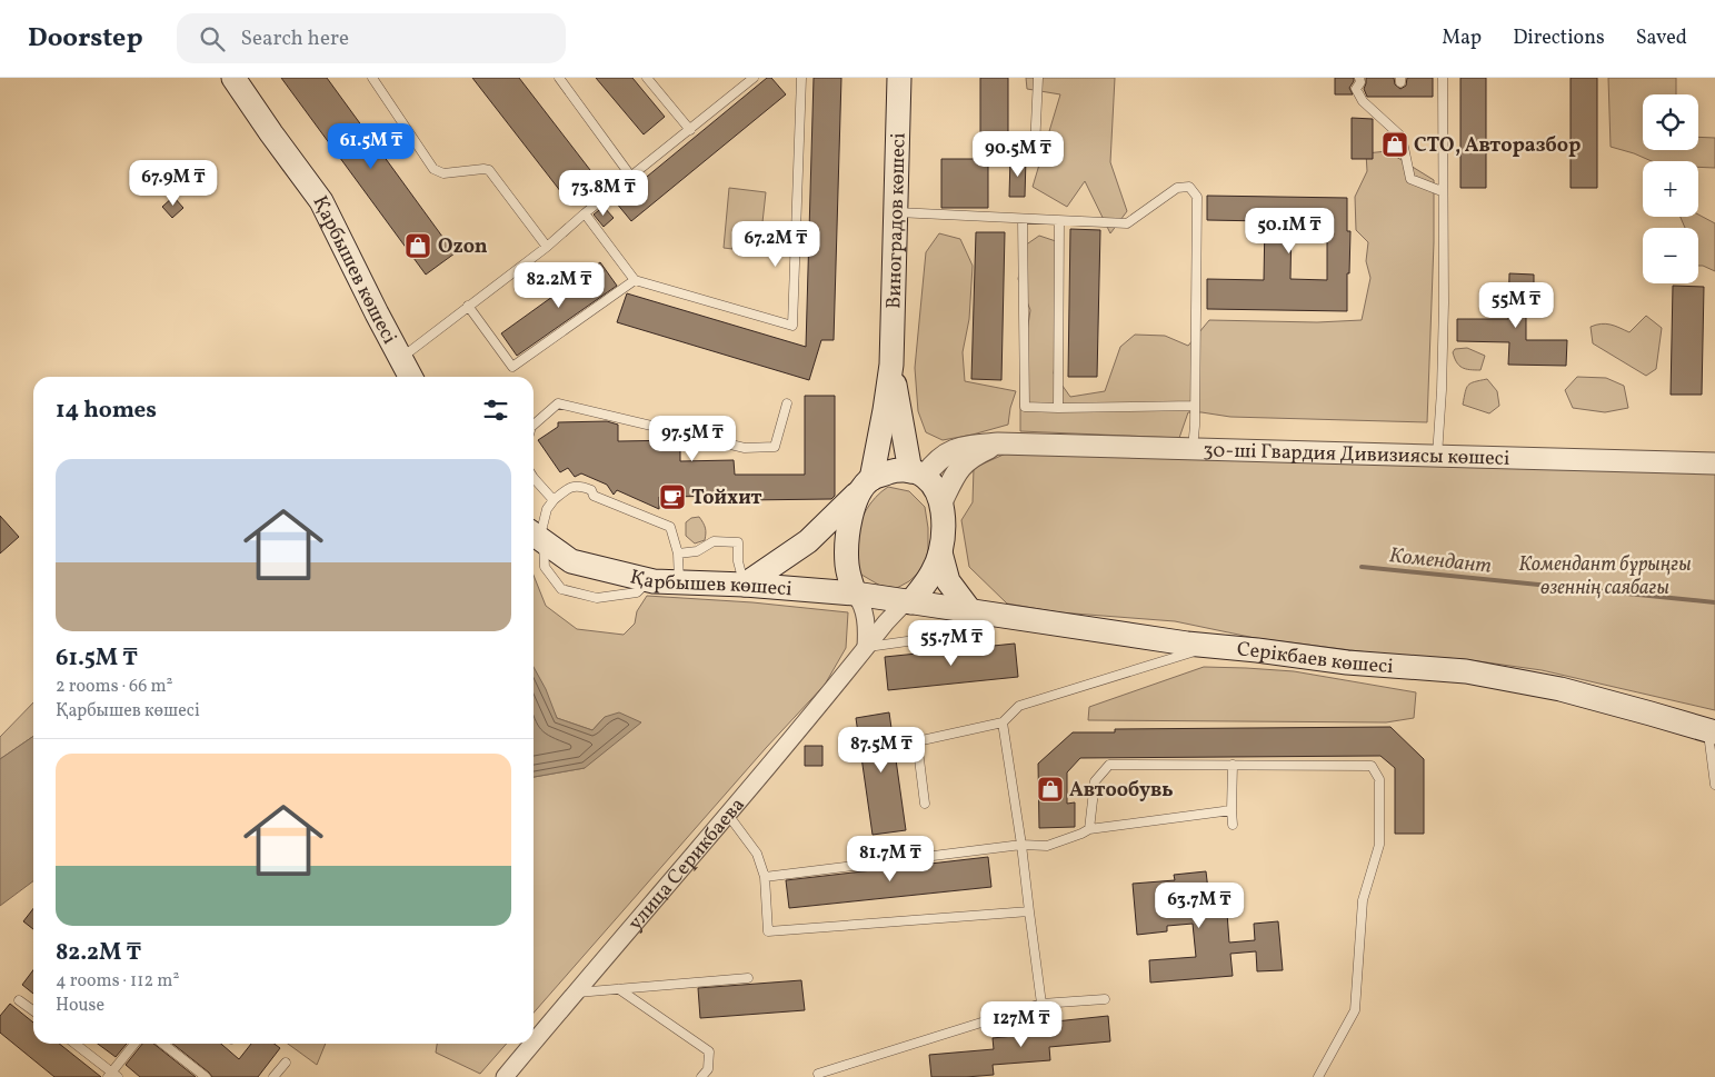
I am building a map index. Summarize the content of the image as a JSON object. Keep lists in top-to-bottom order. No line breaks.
{"streets":{"main road":["Виноградов көшесі","Қарбышев көшесі","Серікбаев көшесі"],"street":["30-ші Гвардия Дивизиясы көшесі","улица Серикбаева"]},"crossings":[["Қарбышев көшесі","30-ші Гвардия Дивизиясы көшесі"],["Қарбышев көшесі","Серікбаев көшесі"],["Қарбышев көшесі","улица Серикбаева"],["30-ші Гвардия Дивизиясы көшесі","Серікбаев көшесі"],["30-ші Гвардия Дивизиясы көшесі","улица Серикбаева"],["Серікбаев көшесі","улица Серикбаева"]],"water":["Комендант"],"parks":["Комендант бұрыңғы өзеннің саябағы"],"places":{"shop":["СТО, Авторазбор","Ozon","Автообувь"],"cafe":["Тойхит"]},"page":{"header":"Doorstep","search":"Search here","nav":["Map","Directions","Saved"],"map_buttons":["+","−"],"price":["61.5M ₸","90.5M ₸","67.9M ₸","73.8M ₸","50.1M ₸","67.2M ₸","82.2M ₸","55M ₸","97.5M ₸","55.7M ₸","87.5M ₸","81.7M ₸","63.7M ₸","127M ₸"],"heading":"14 homes","list":[{"name":"61.5M ₸","note":"2 rooms · 66 m² · Қарбышев көшесі"},{"name":"82.2M ₸","note":"4 rooms · 112 m² · House"}]}}
